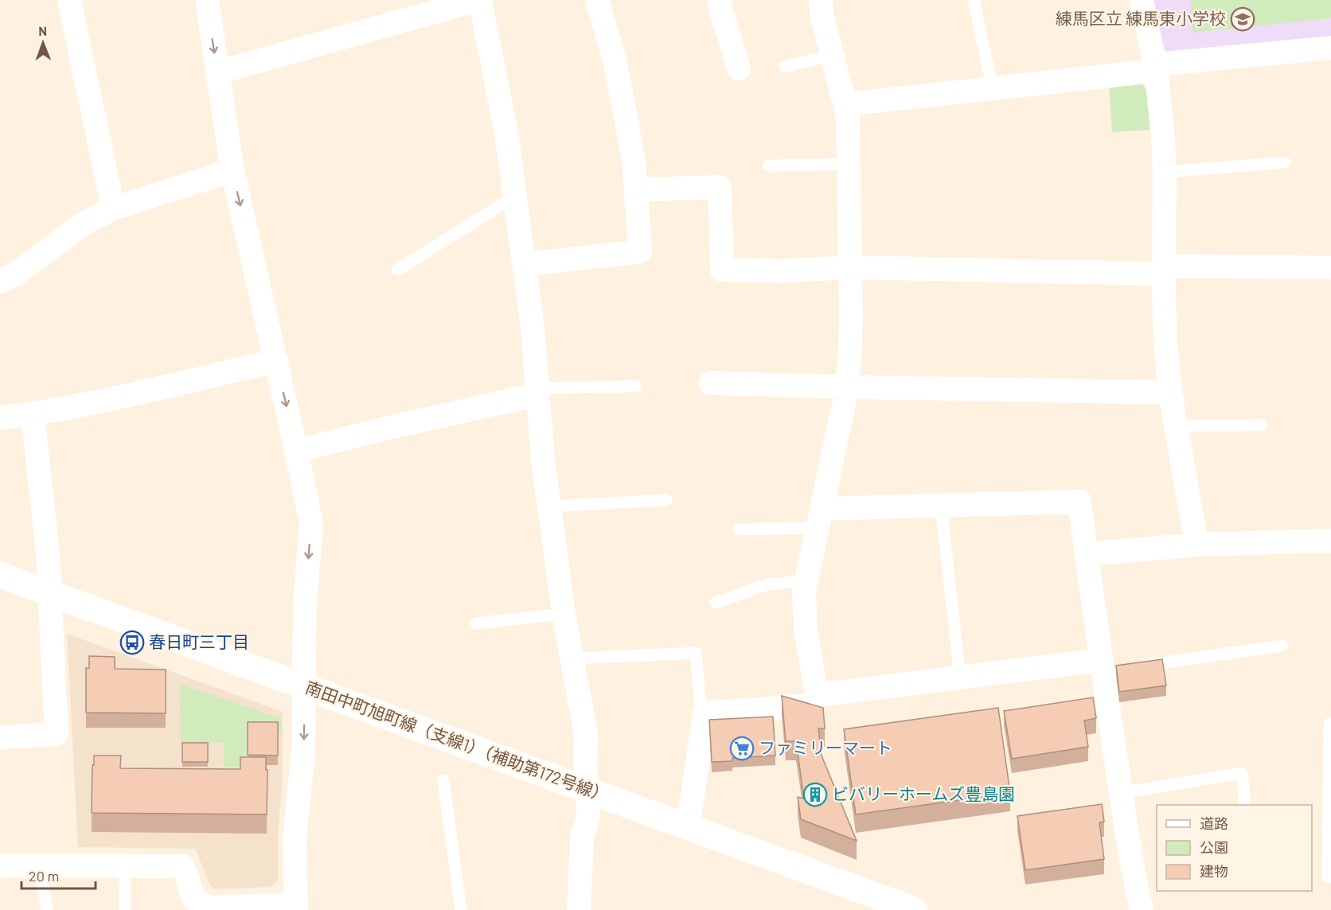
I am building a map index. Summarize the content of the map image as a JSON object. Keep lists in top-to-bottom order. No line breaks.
{"streets":{"main road":["南田中町旭町線（支線1）（補助第172号線）"]},"places":{"school or university":["練馬区立 練馬東小学校"],"bus stop":["春日町三丁目"],"supermarket":["ファミリーマート"],"building":["ビバリーホームズ豊島園"]},"legend":["道路","公園","建物"],"scale_bar":"20 m","north":"top"}
